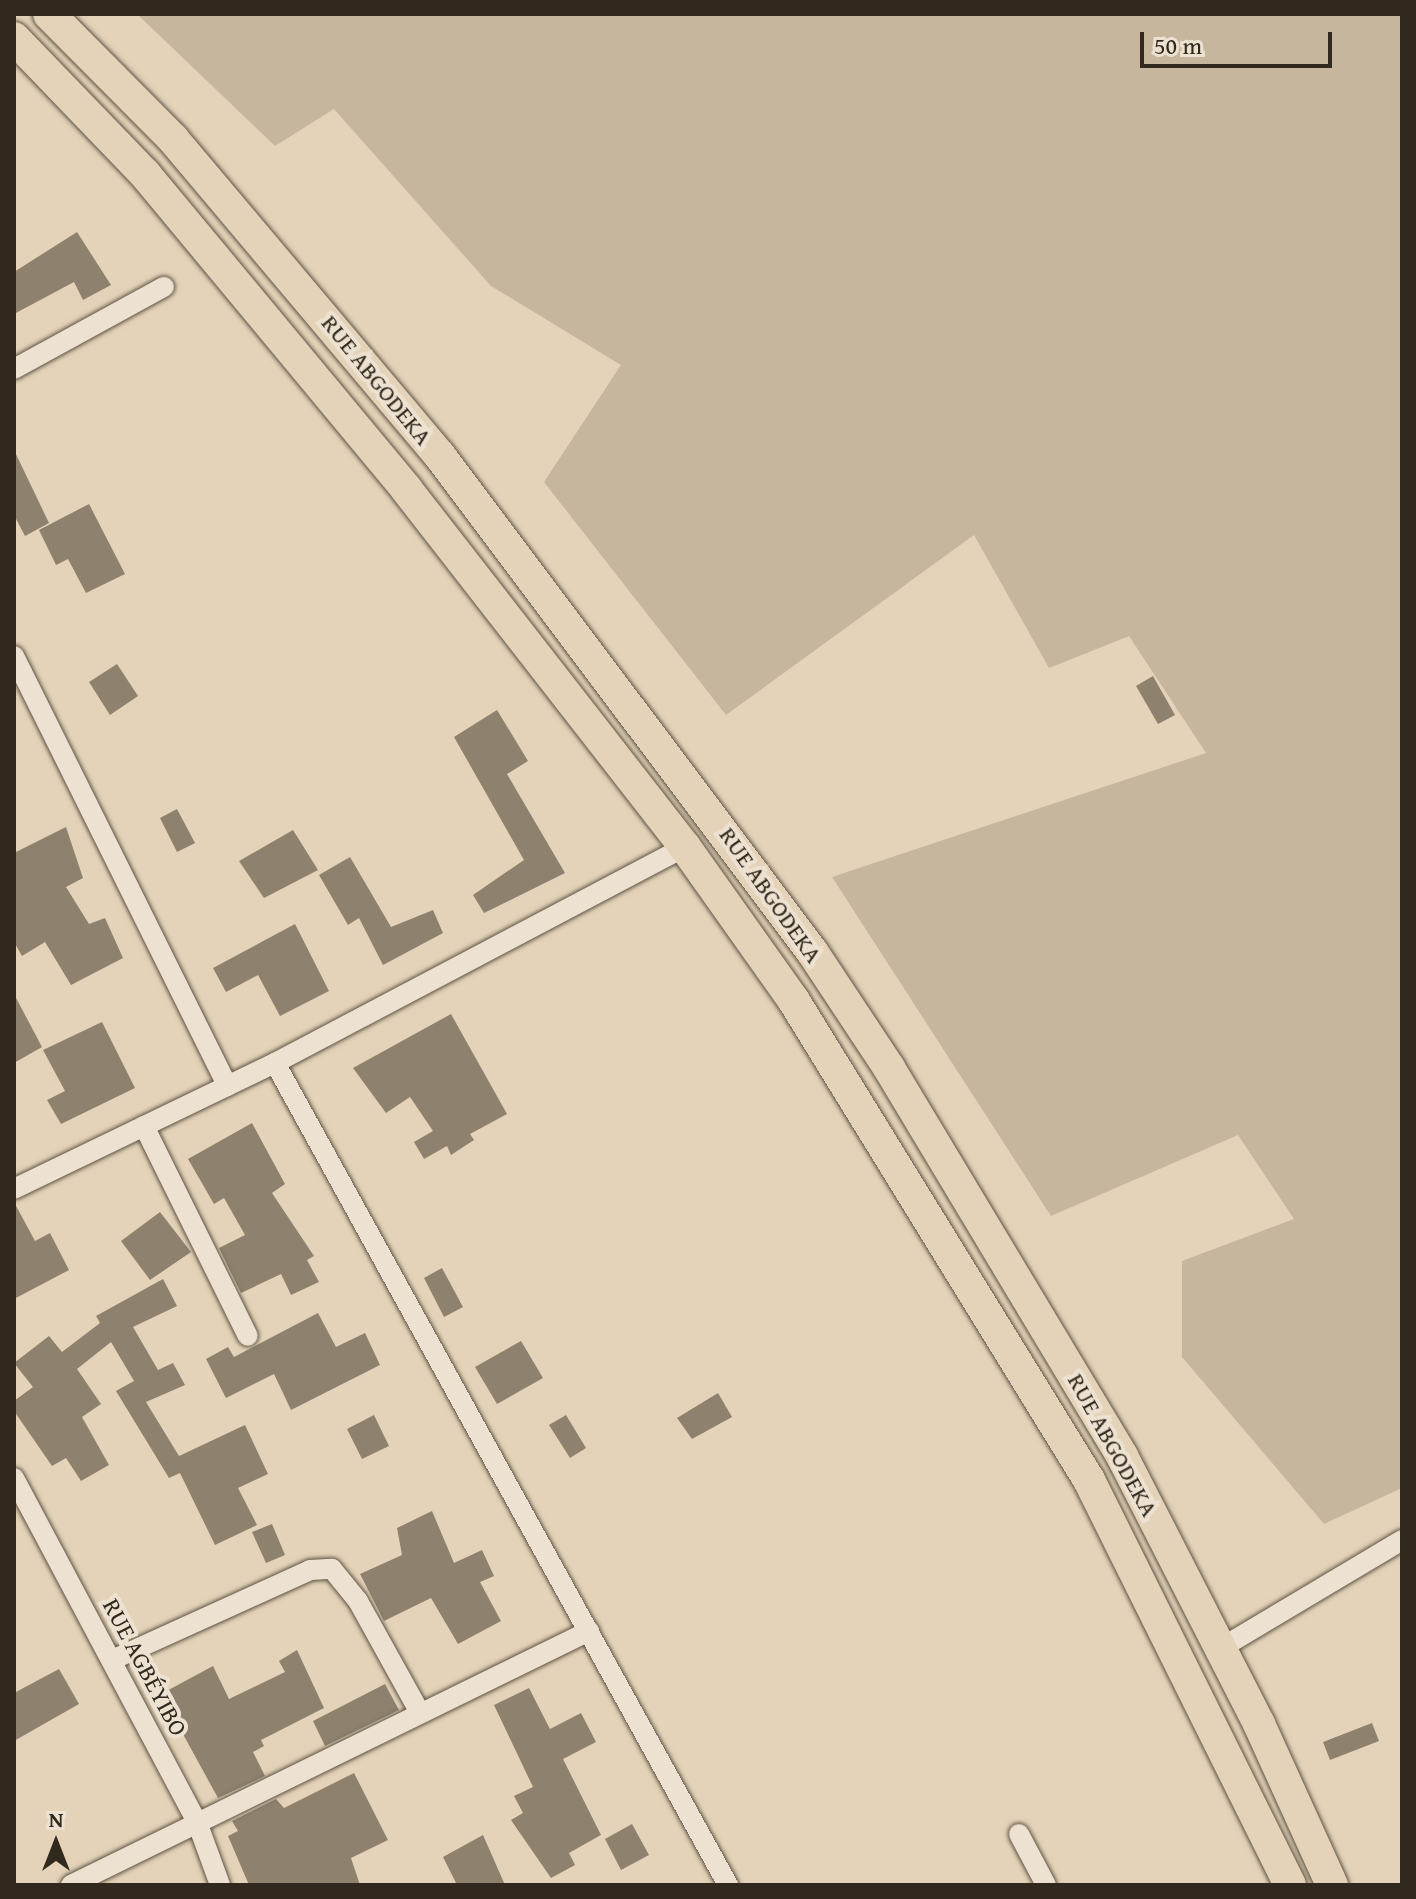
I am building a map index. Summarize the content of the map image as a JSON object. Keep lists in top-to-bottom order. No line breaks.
{"streets":{"main road":["RUE ABGODEKA"],"street":["RUE AGBÉYIBO"]},"scale_bar":"50 m","north":"top"}
